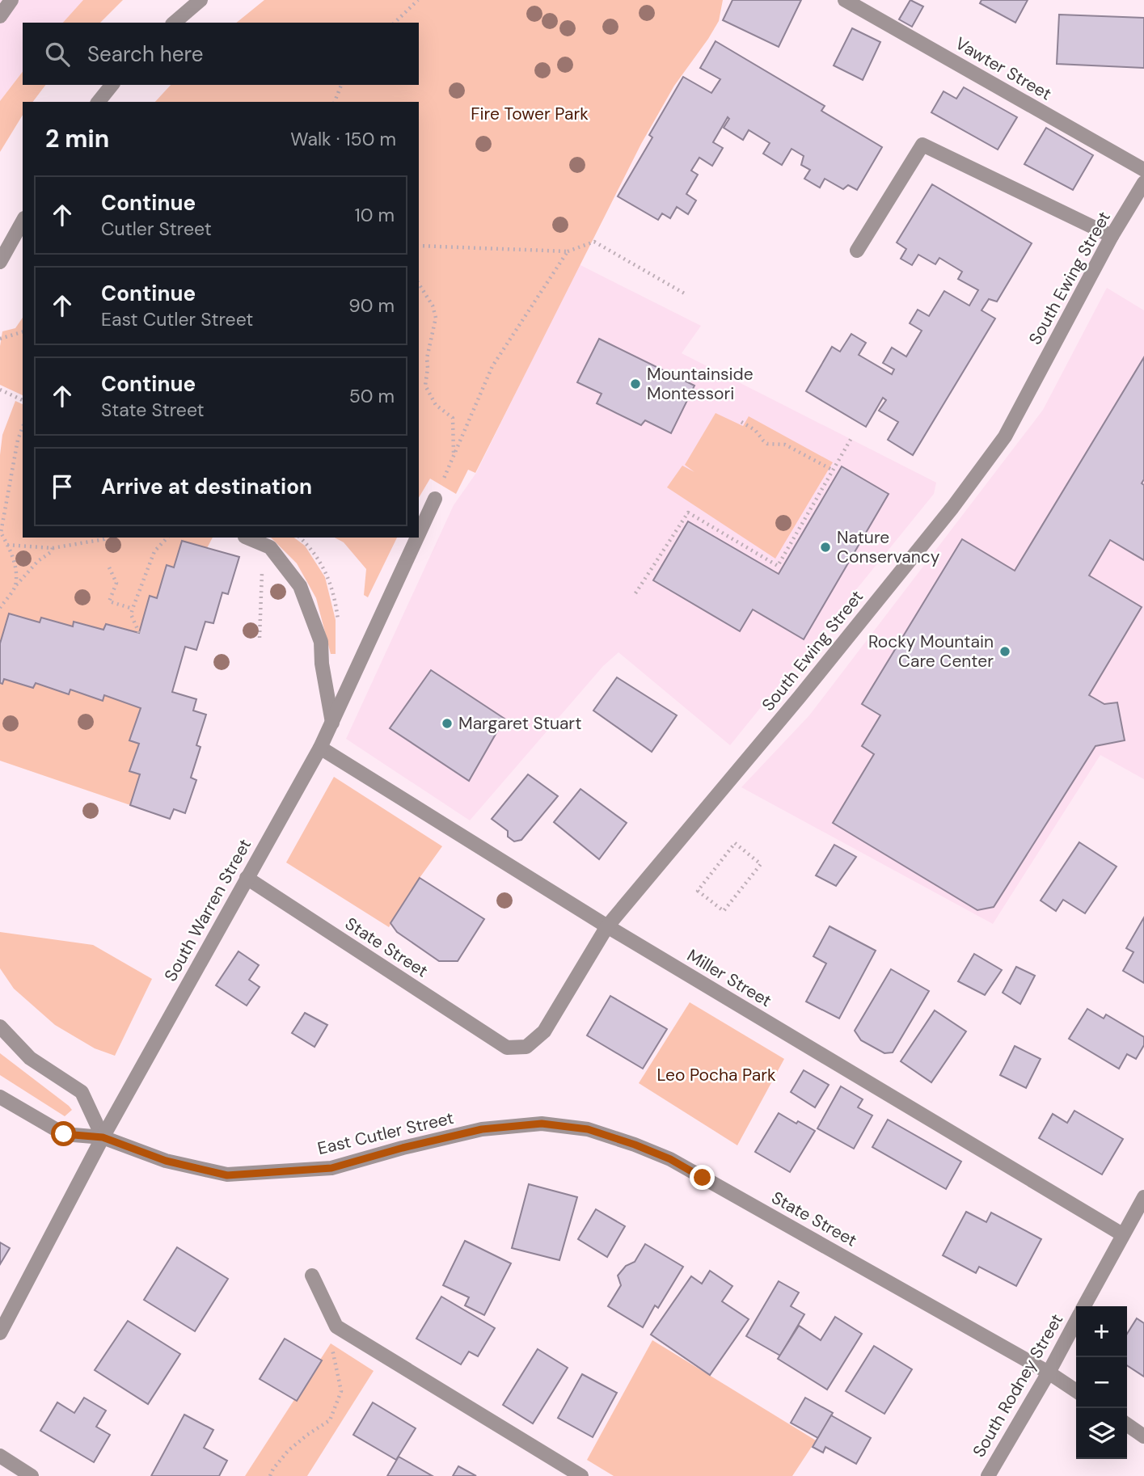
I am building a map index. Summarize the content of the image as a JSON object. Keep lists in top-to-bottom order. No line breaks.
{"streets":{"street":["Vawter Street","South Ewing Street","South Warren Street","State Street","Miller Street","East Cutler Street","South Rodney Street"]},"crossings":[["South Ewing Street","State Street"],["South Ewing Street","Miller Street"],["South Warren Street","State Street"],["South Warren Street","Miller Street"],["South Warren Street","East Cutler Street"],["State Street","East Cutler Street"],["State Street","South Rodney Street"],["Miller Street","South Rodney Street"]],"parks":["Fire Tower Park","Leo Pocha Park"],"places":["Mountainside Montessori","Nature Conservancy","Rocky Mountain Care Center","Margaret Stuart"],"page":{"search":"Search here","heading":["2 min","Walk · 150 m"],"list":[["Continue","Cutler Street","10 m"],["Continue","East Cutler Street","90 m"],["Continue","State Street","50 m"],"Arrive at destination"],"map_buttons":["+","−"]}}
